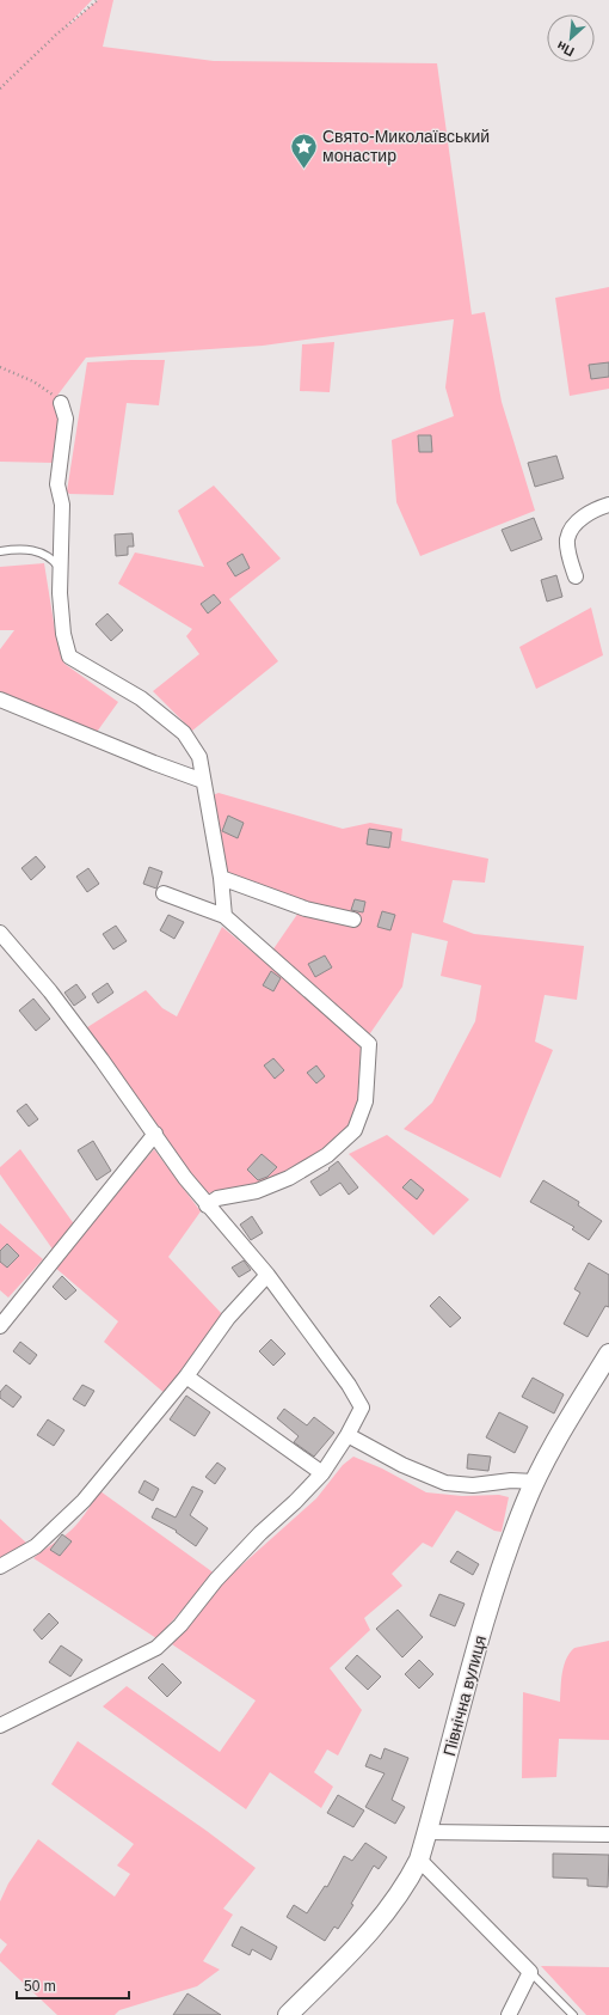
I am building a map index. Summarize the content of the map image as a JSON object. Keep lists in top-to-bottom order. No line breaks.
{"streets":{"street":["Північна вулиця"]},"places":{"place":["Свято-Миколаївський монастир"]},"scale_bar":"50 m","north":"bottom left"}
